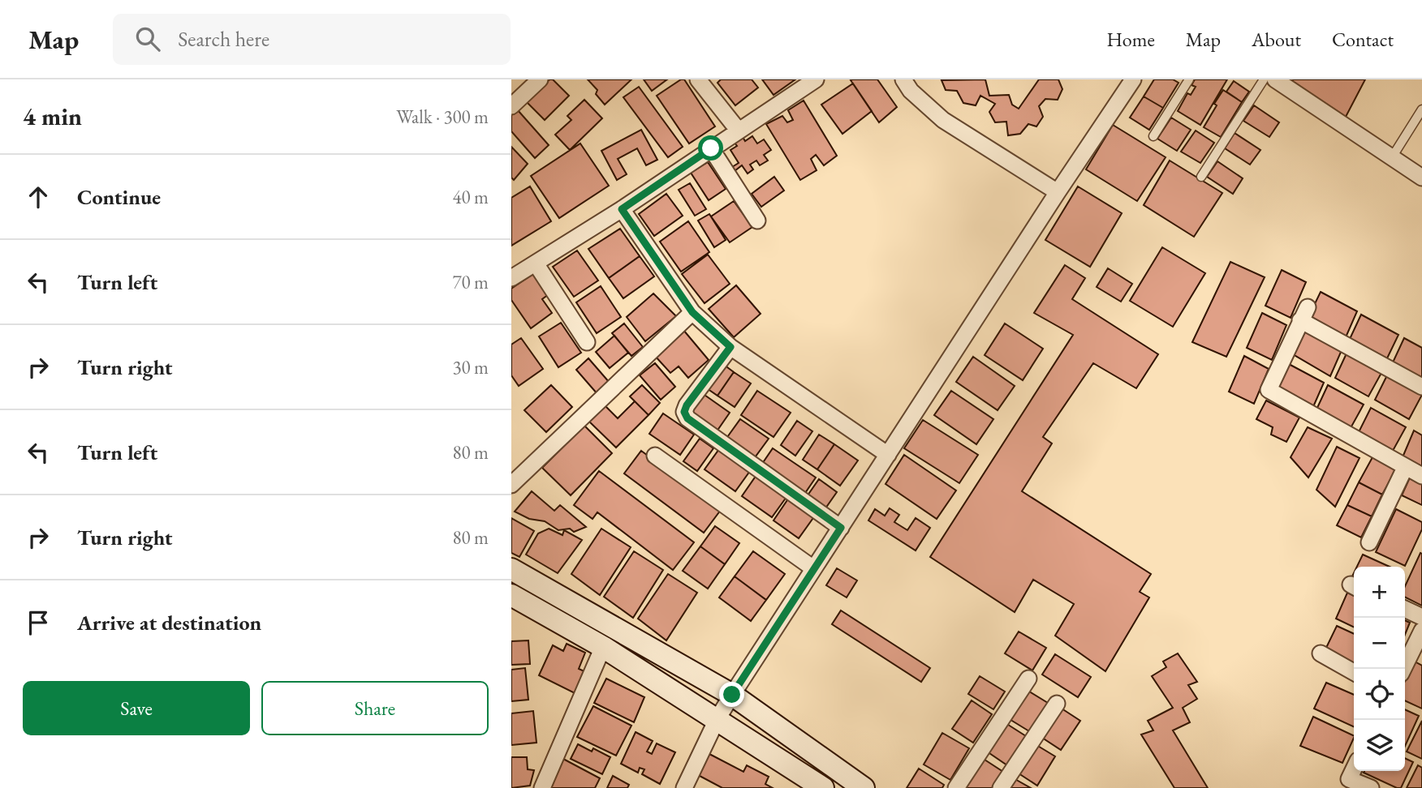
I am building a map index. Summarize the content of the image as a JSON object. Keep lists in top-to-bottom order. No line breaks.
{"page":{"header":"Map","search":"Search here","nav":["Home","Map","About","Contact"],"heading":["4 min","Walk · 300 m"],"list":[["Continue","40 m"],["Turn left","70 m"],["Turn right","30 m"],["Turn left","80 m"],["Turn right","80 m"],"Arrive at destination"],"map_buttons":["+","−"],"buttons":["Save","Share"]}}
